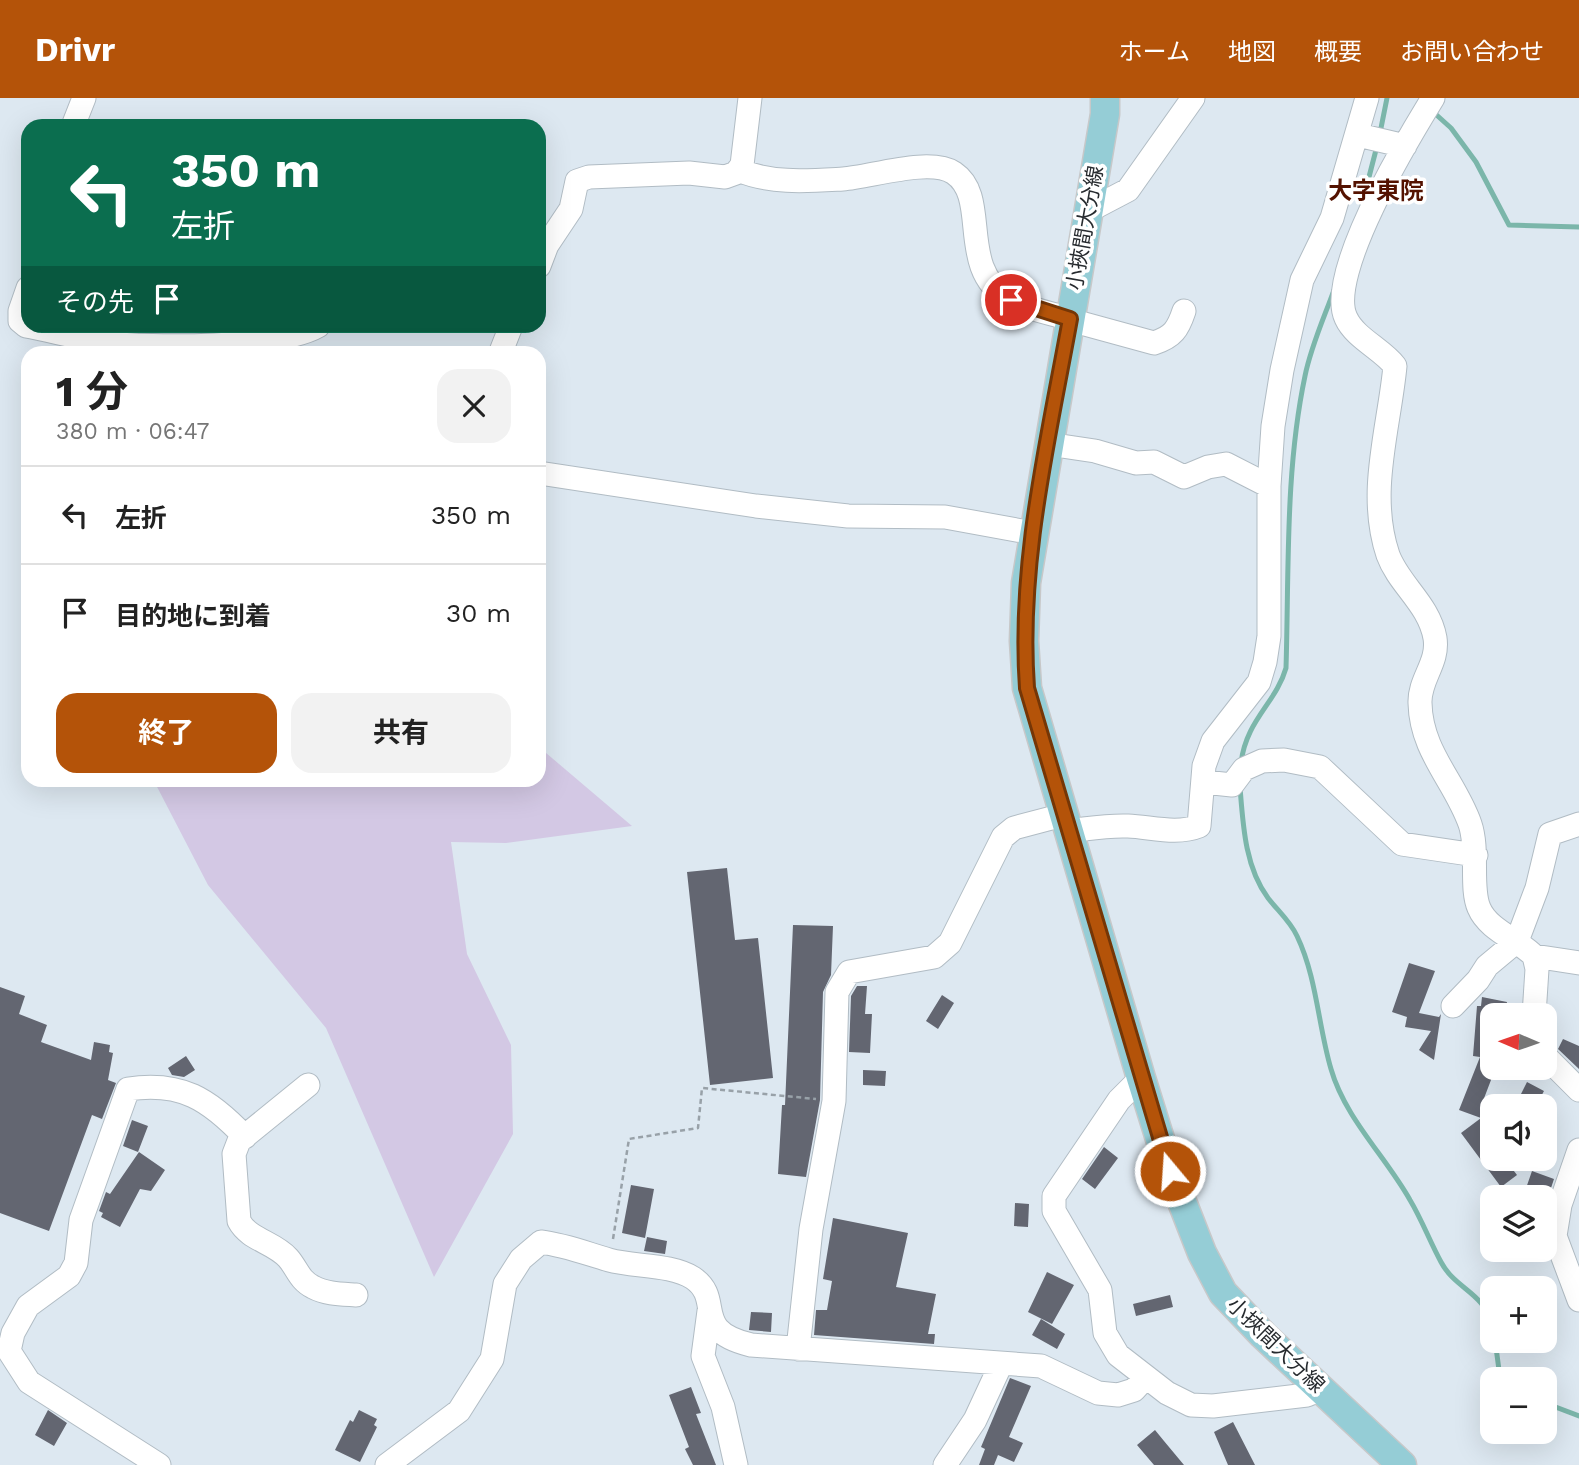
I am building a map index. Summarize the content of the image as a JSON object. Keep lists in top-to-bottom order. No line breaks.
{"streets":{"main road":["小挾間大分線"]},"districts":["大字東院"],"north":"left","page":{"header":"Drivr","nav":["ホーム","地図","概要","お問い合わせ"],"turn":["350 m","左折"],"then":"その先","heading":["1 分","380 m · 06:47"],"list":[{"name":"左折","value":"350 m"},{"name":"目的地に到着","value":"30 m"}],"buttons":["終了","共有"],"map_buttons":["+","−"]}}
